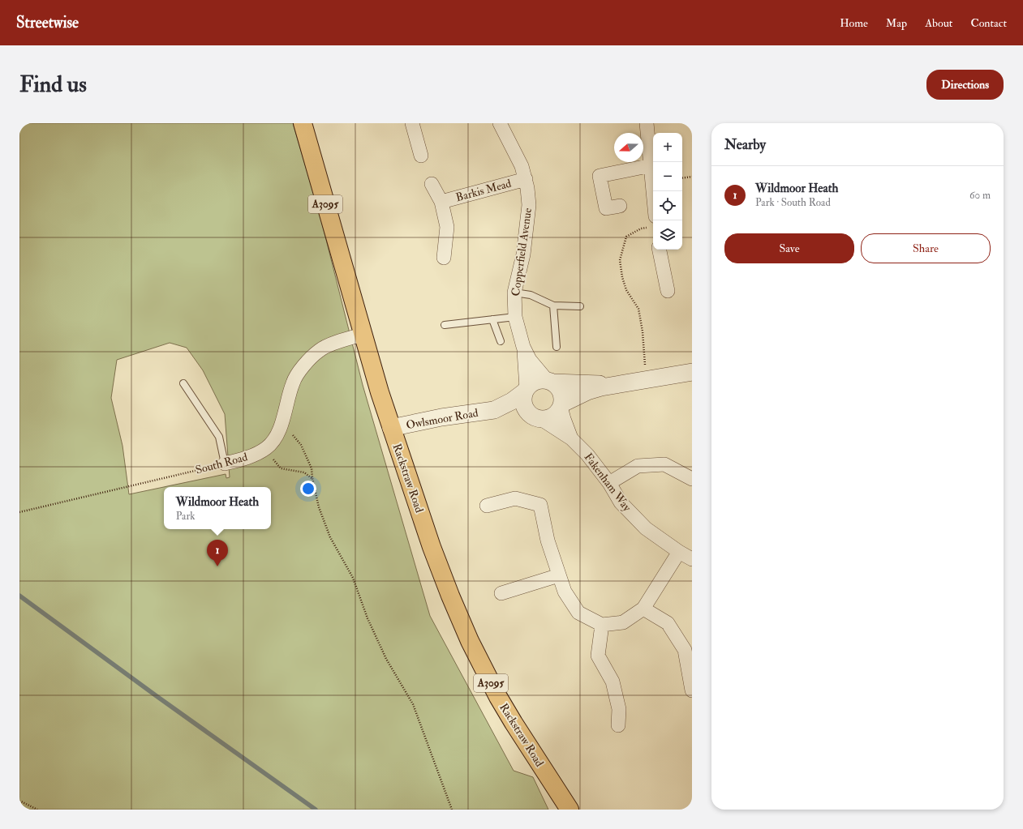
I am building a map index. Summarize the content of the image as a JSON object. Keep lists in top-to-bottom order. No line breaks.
{"streets":{"main road":["A3095","Rackstraw Road"],"street":["Barkis Mead","Copperfield Avenue","Owlsmoor Road","South Road","Fakenham Way"]},"crossings":[["Barkis Mead","Copperfield Avenue"],["Copperfield Avenue","Owlsmoor Road"],["Copperfield Avenue","Fakenham Way"],["Owlsmoor Road","Rackstraw Road"],["Owlsmoor Road","Fakenham Way"],["South Road","Rackstraw Road"]],"north":"left","page":{"header":"Streetwise","nav":["Home","Map","About","Contact"],"buttons":["Directions",["Save","Share"]],"title":"Find us","heading":"Nearby","map_buttons":["+","−"],"list":[{"mark":"1","name":"Wildmoor Heath","note":"Park · South Road","value":"60 m"}],"popup":["Wildmoor Heath","Park"],"pins":"1"}}
